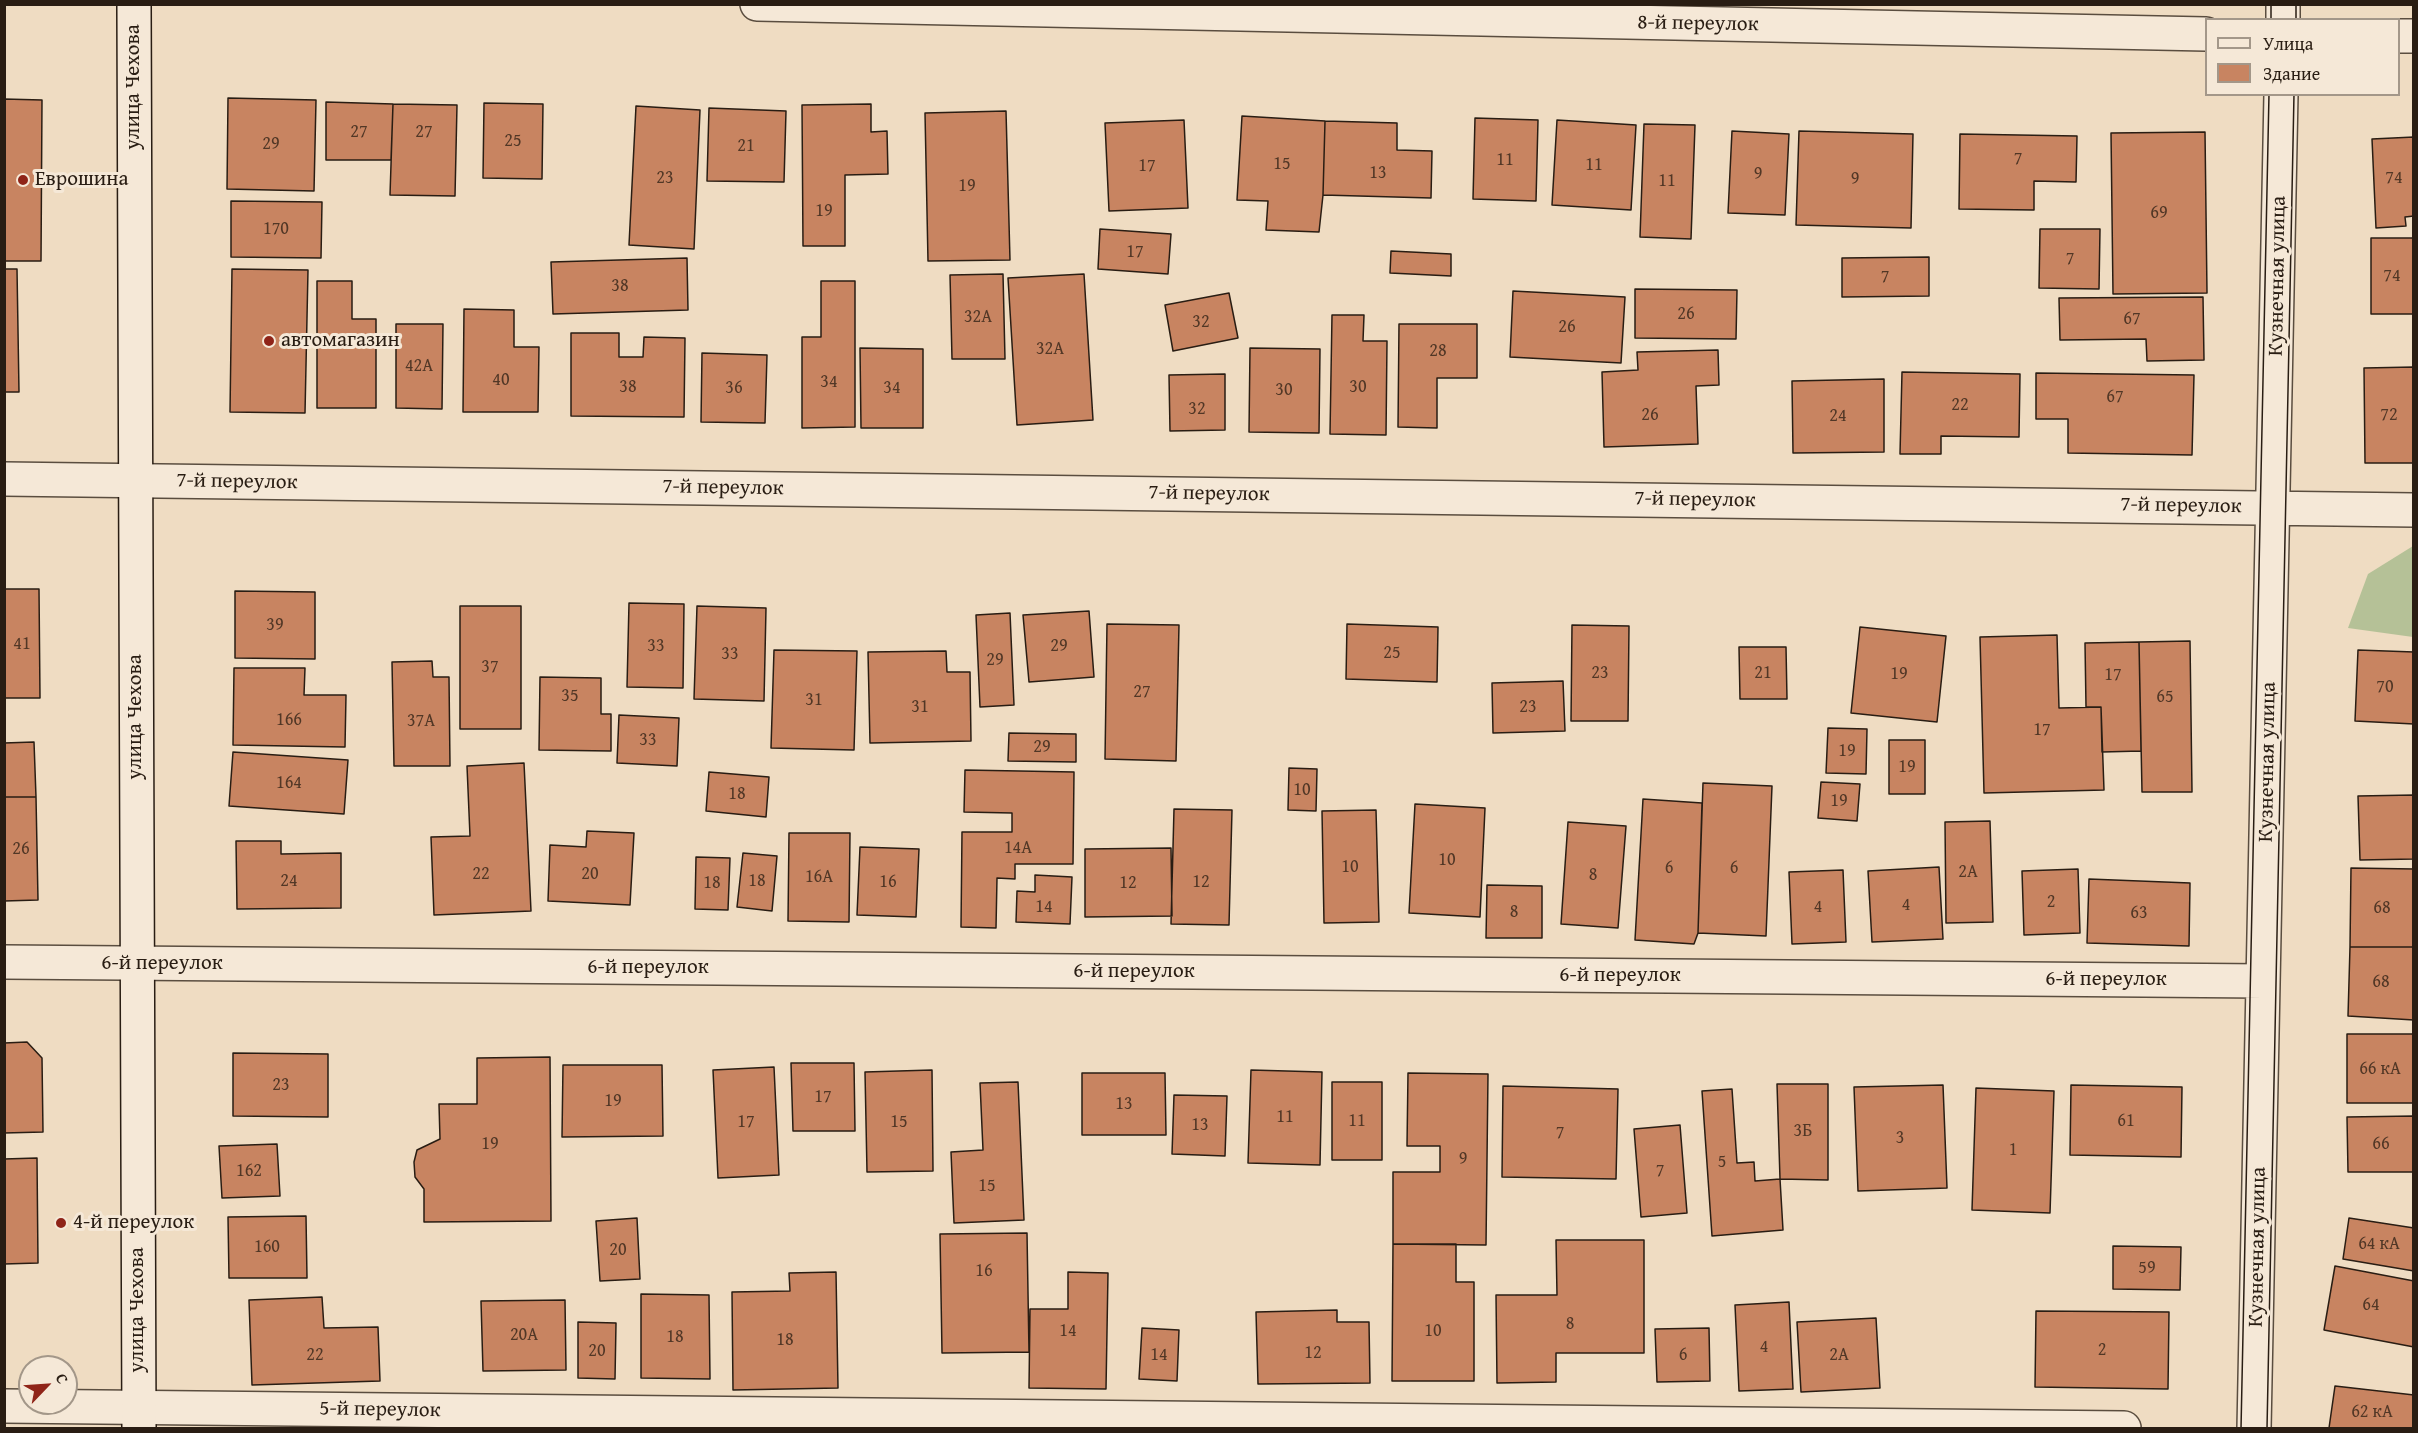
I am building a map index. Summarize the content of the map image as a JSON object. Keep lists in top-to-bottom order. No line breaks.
{"streets":{"street":["8-й переулок","улица Чехова","Кузнечная улица","7-й переулок","6-й переулок","5-й переулок"]},"crossings":[["улица Чехова","7-й переулок"],["улица Чехова","6-й переулок"],["улица Чехова","5-й переулок"],["Кузнечная улица","7-й переулок"],["Кузнечная улица","6-й переулок"]],"places":["Еврошина","автомагазин","4-й переулок"],"house_numbers":["27","27","25","29","21","7","11","15","11","17","13","9","23","74","9","11","19","19","69","170","17","7","74","7","38","26","32А","67","32","26","32А","28","42А","40","34","38","30","36","34","30","67","22","32","26","72","24","39","41","33","29","25","33","29","37","23","21","19","17","70","27","35","65","31","31","23","166","37А","17","33","29","19","19","164","10","18","19","14А","26","10","10","6","6","2А","22","20","8","16А","24","18","16","12","18","12","2","4","14","4","68","8","63","68","66 кА","23","17","19","13","11","11","61","17","15","13","3Б","7","3","19","66","1","9","5","162","7","15","64 кА","160","20","59","16","64","8","14","10","20А","18","18","4","2","20","12","22","14","6","2А","62 кА"],"legend":["Улица","Здание"],"north":"top right"}
